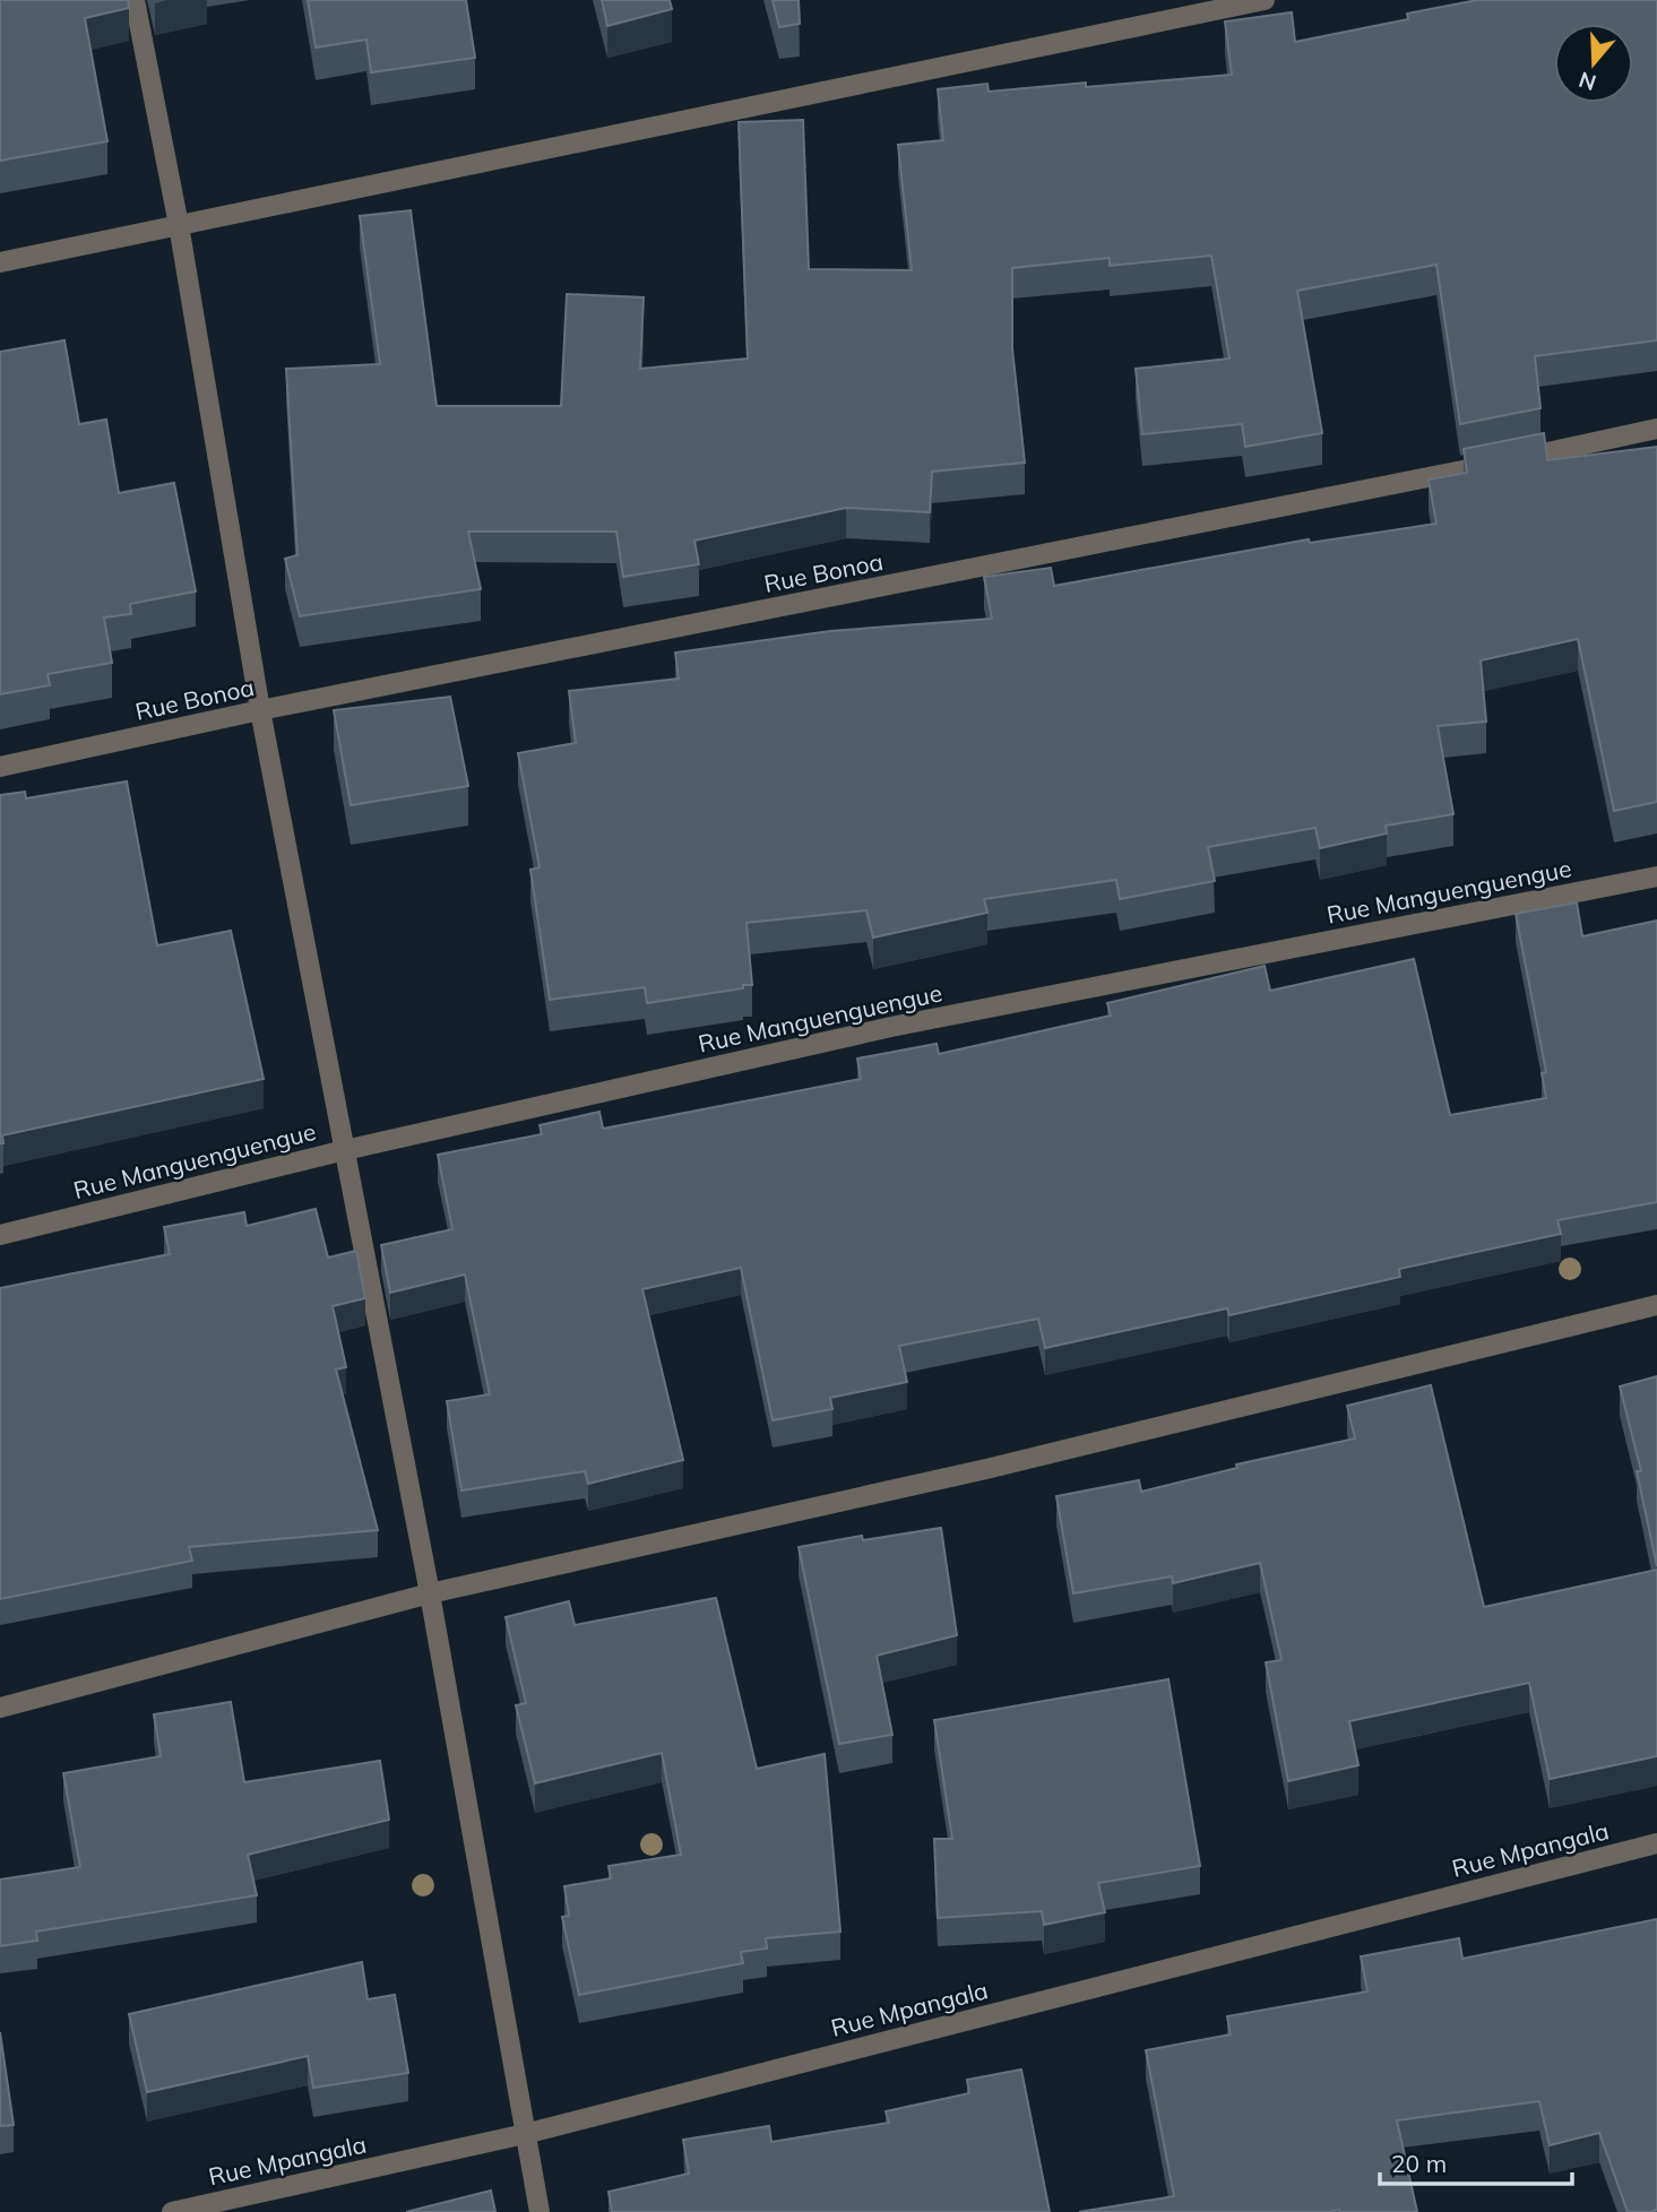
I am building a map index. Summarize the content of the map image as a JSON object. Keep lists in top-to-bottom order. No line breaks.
{"streets":{"street":["Rue Bonoa","Rue Manguenguengue","Rue Mpangala"]},"scale_bar":"20 m","north":"bottom"}
